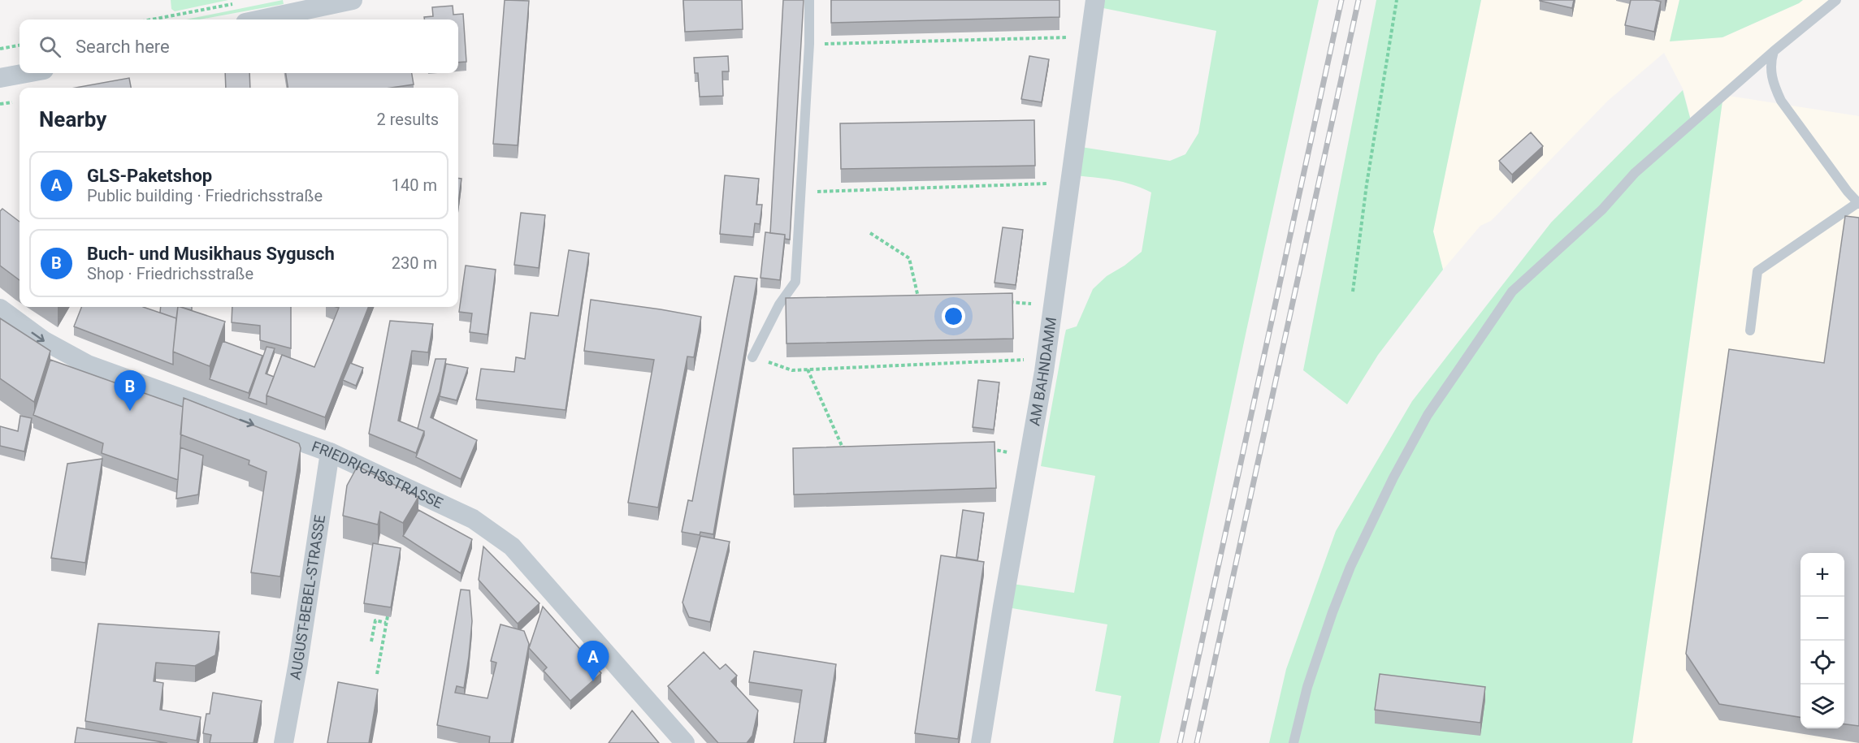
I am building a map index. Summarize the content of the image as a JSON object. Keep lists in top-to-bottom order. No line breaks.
{"streets":{"street":["AM BAHNDAMM","FRIEDRICHSSTRASSE","AUGUST-BEBEL-STRASSE"]},"crossings":[["FRIEDRICHSSTRASSE","AUGUST-BEBEL-STRASSE"]],"one_way":["FRIEDRICHSSTRASSE"],"page":{"search":"Search here","heading":["Nearby","2 results"],"list":[{"mark":"A","name":"GLS-Paketshop","note":"Public building · Friedrichsstraße","value":"140 m"},{"mark":"B","name":"Buch- und Musikhaus Sygusch","note":"Shop · Friedrichsstraße","value":"230 m"}],"pins":["B","A"],"map_buttons":["+","−"]}}
